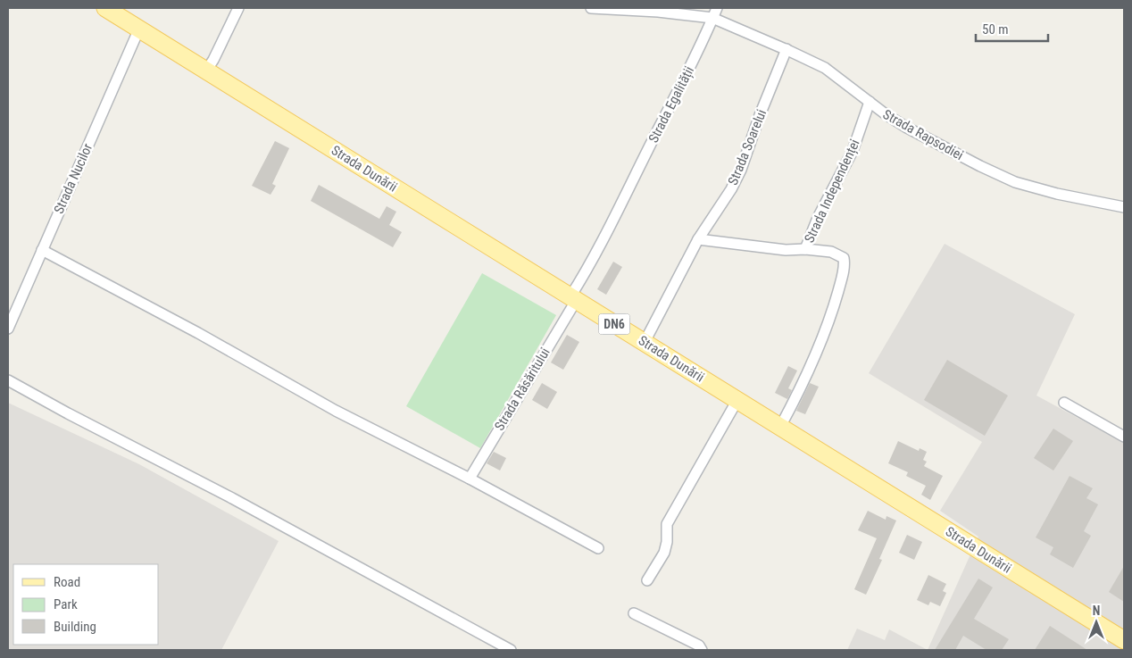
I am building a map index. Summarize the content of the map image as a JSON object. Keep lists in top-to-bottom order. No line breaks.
{"streets":{"main road":["Strada Dunării","DN6"],"street":["Strada Egalității","Strada Rapsodiei","Strada Soarelui","Strada Nucilor","Strada Independenței","Strada Răsăritului"]},"crossings":[["Strada Egalității","Strada Rapsodiei"],["Strada Egalității","Strada Dunării"],["Strada Egalității","Strada Răsăritului"],["Strada Rapsodiei","Strada Soarelui"],["Strada Rapsodiei","Strada Independenței"],["Strada Soarelui","Strada Dunării"],["Strada Dunării","Strada Nucilor"],["Strada Dunării","Strada Independenței"],["Strada Dunării","Strada Răsăritului"]],"legend":["Road","Park","Building"],"scale_bar":"50 m","north":"top"}
